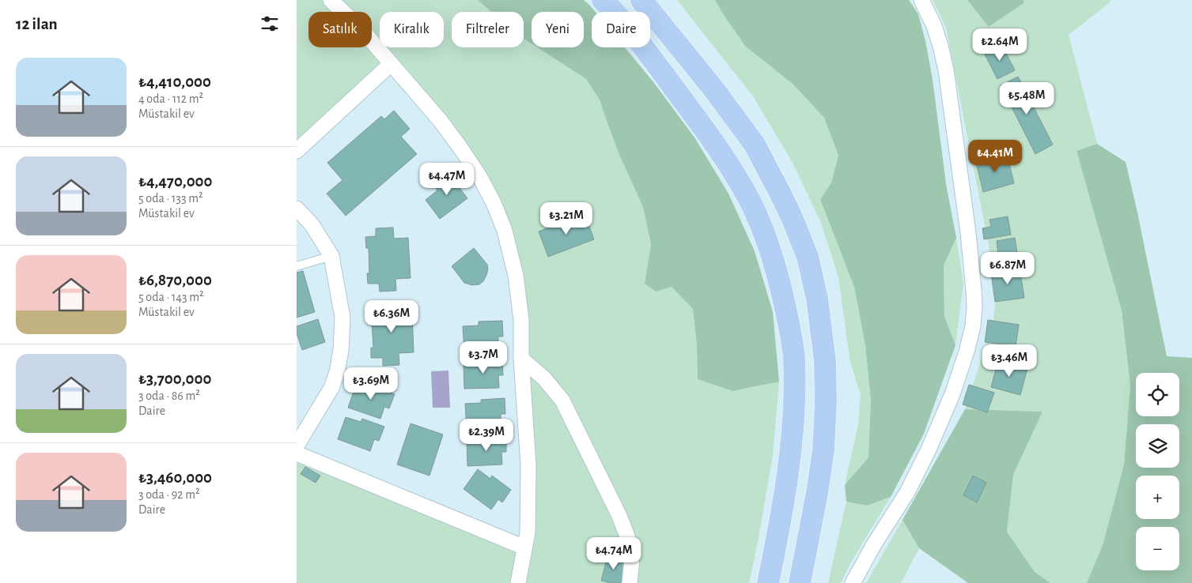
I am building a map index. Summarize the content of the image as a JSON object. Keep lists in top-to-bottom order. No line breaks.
{"page":{"heading":"12 ilan","chip":["Satılık","Kiralık","Filtreler","Yeni","Daire"],"price":["₺2.64M","₺5.48M","₺4.41M","₺4.47M","₺3.21M","₺6.87M","₺6.36M","₺3.7M","₺3.46M","₺3.69M","₺2.39M","₺4.74M"],"list":[{"name":"₺4,410,000","note":"4 oda · 112 m² · Müstakil ev"},{"name":"₺4,470,000","note":"5 oda · 133 m² · Müstakil ev"},{"name":"₺6,870,000","note":"5 oda · 143 m² · Müstakil ev"},{"name":"₺3,700,000","note":"3 oda · 86 m² · Daire"},{"name":"₺3,460,000","note":"3 oda · 92 m² · Daire"}],"map_buttons":["+","−"]}}
